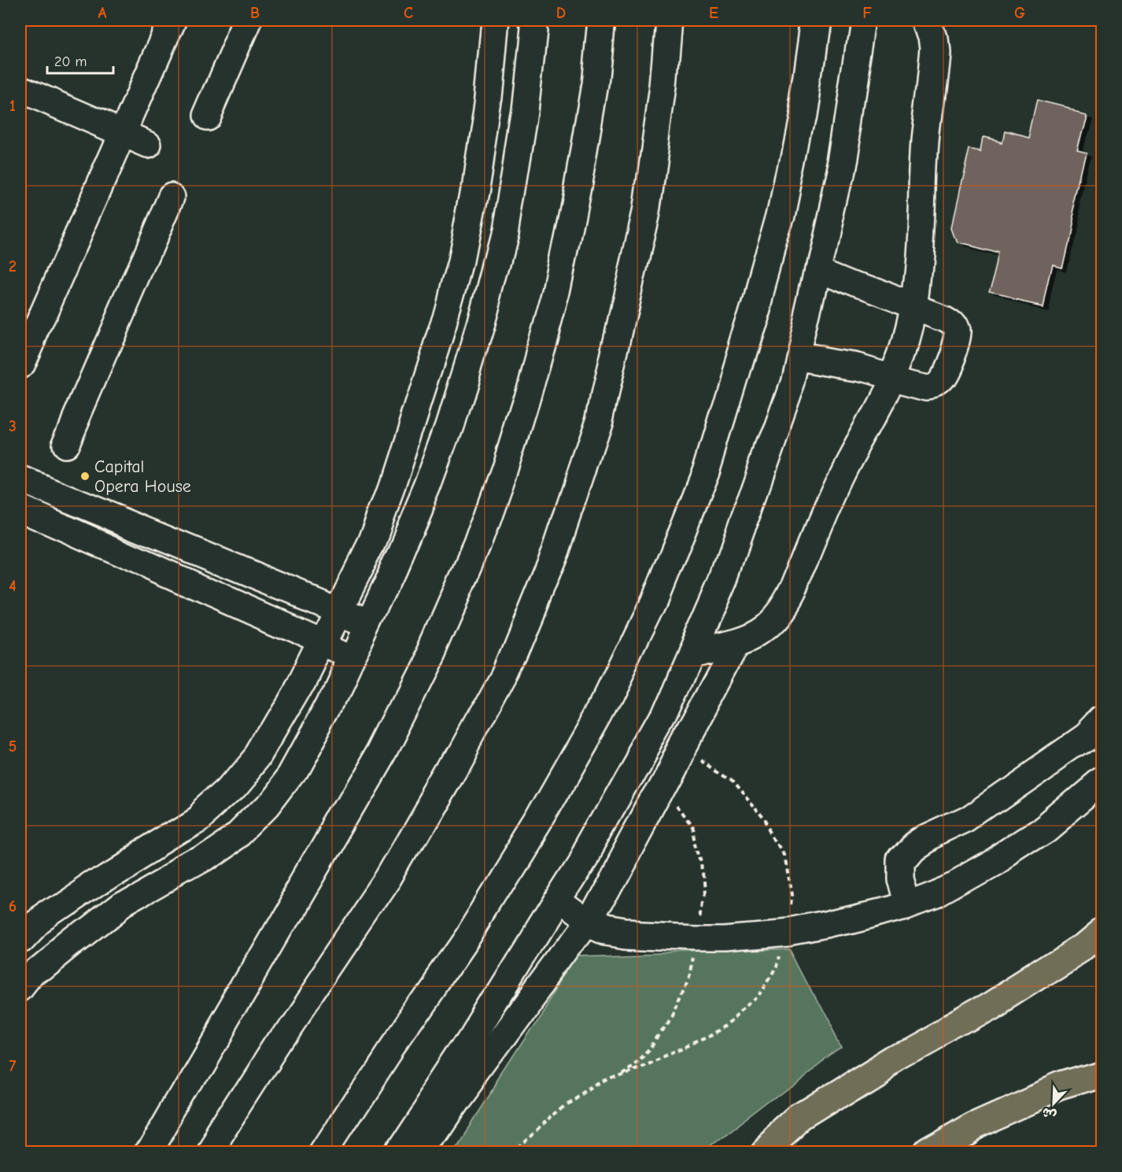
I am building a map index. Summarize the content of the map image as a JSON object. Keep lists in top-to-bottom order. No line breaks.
{"places":["Capital Opera House"],"scale_bar":"20 m","north":"bottom left","grid":{"columns":["A","B","C","D","E","F","G"],"rows":["1","2","3","4","5","6","7"]}}
